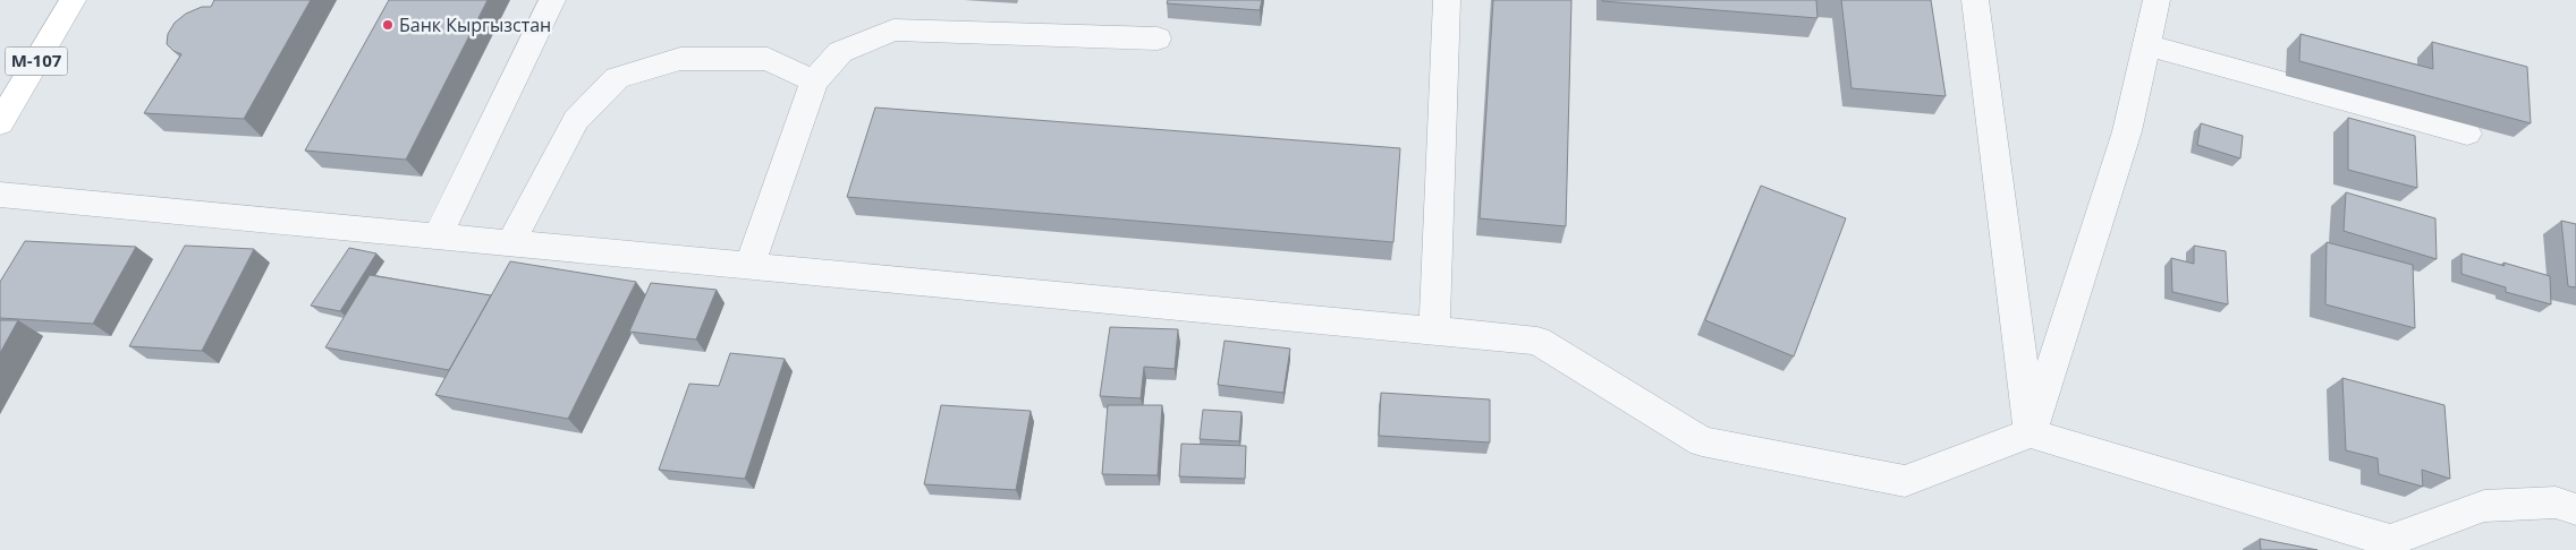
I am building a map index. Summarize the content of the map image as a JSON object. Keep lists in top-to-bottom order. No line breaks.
{"streets":{"main road":["М-107"]},"places":["Банк Кыргызстан"]}
